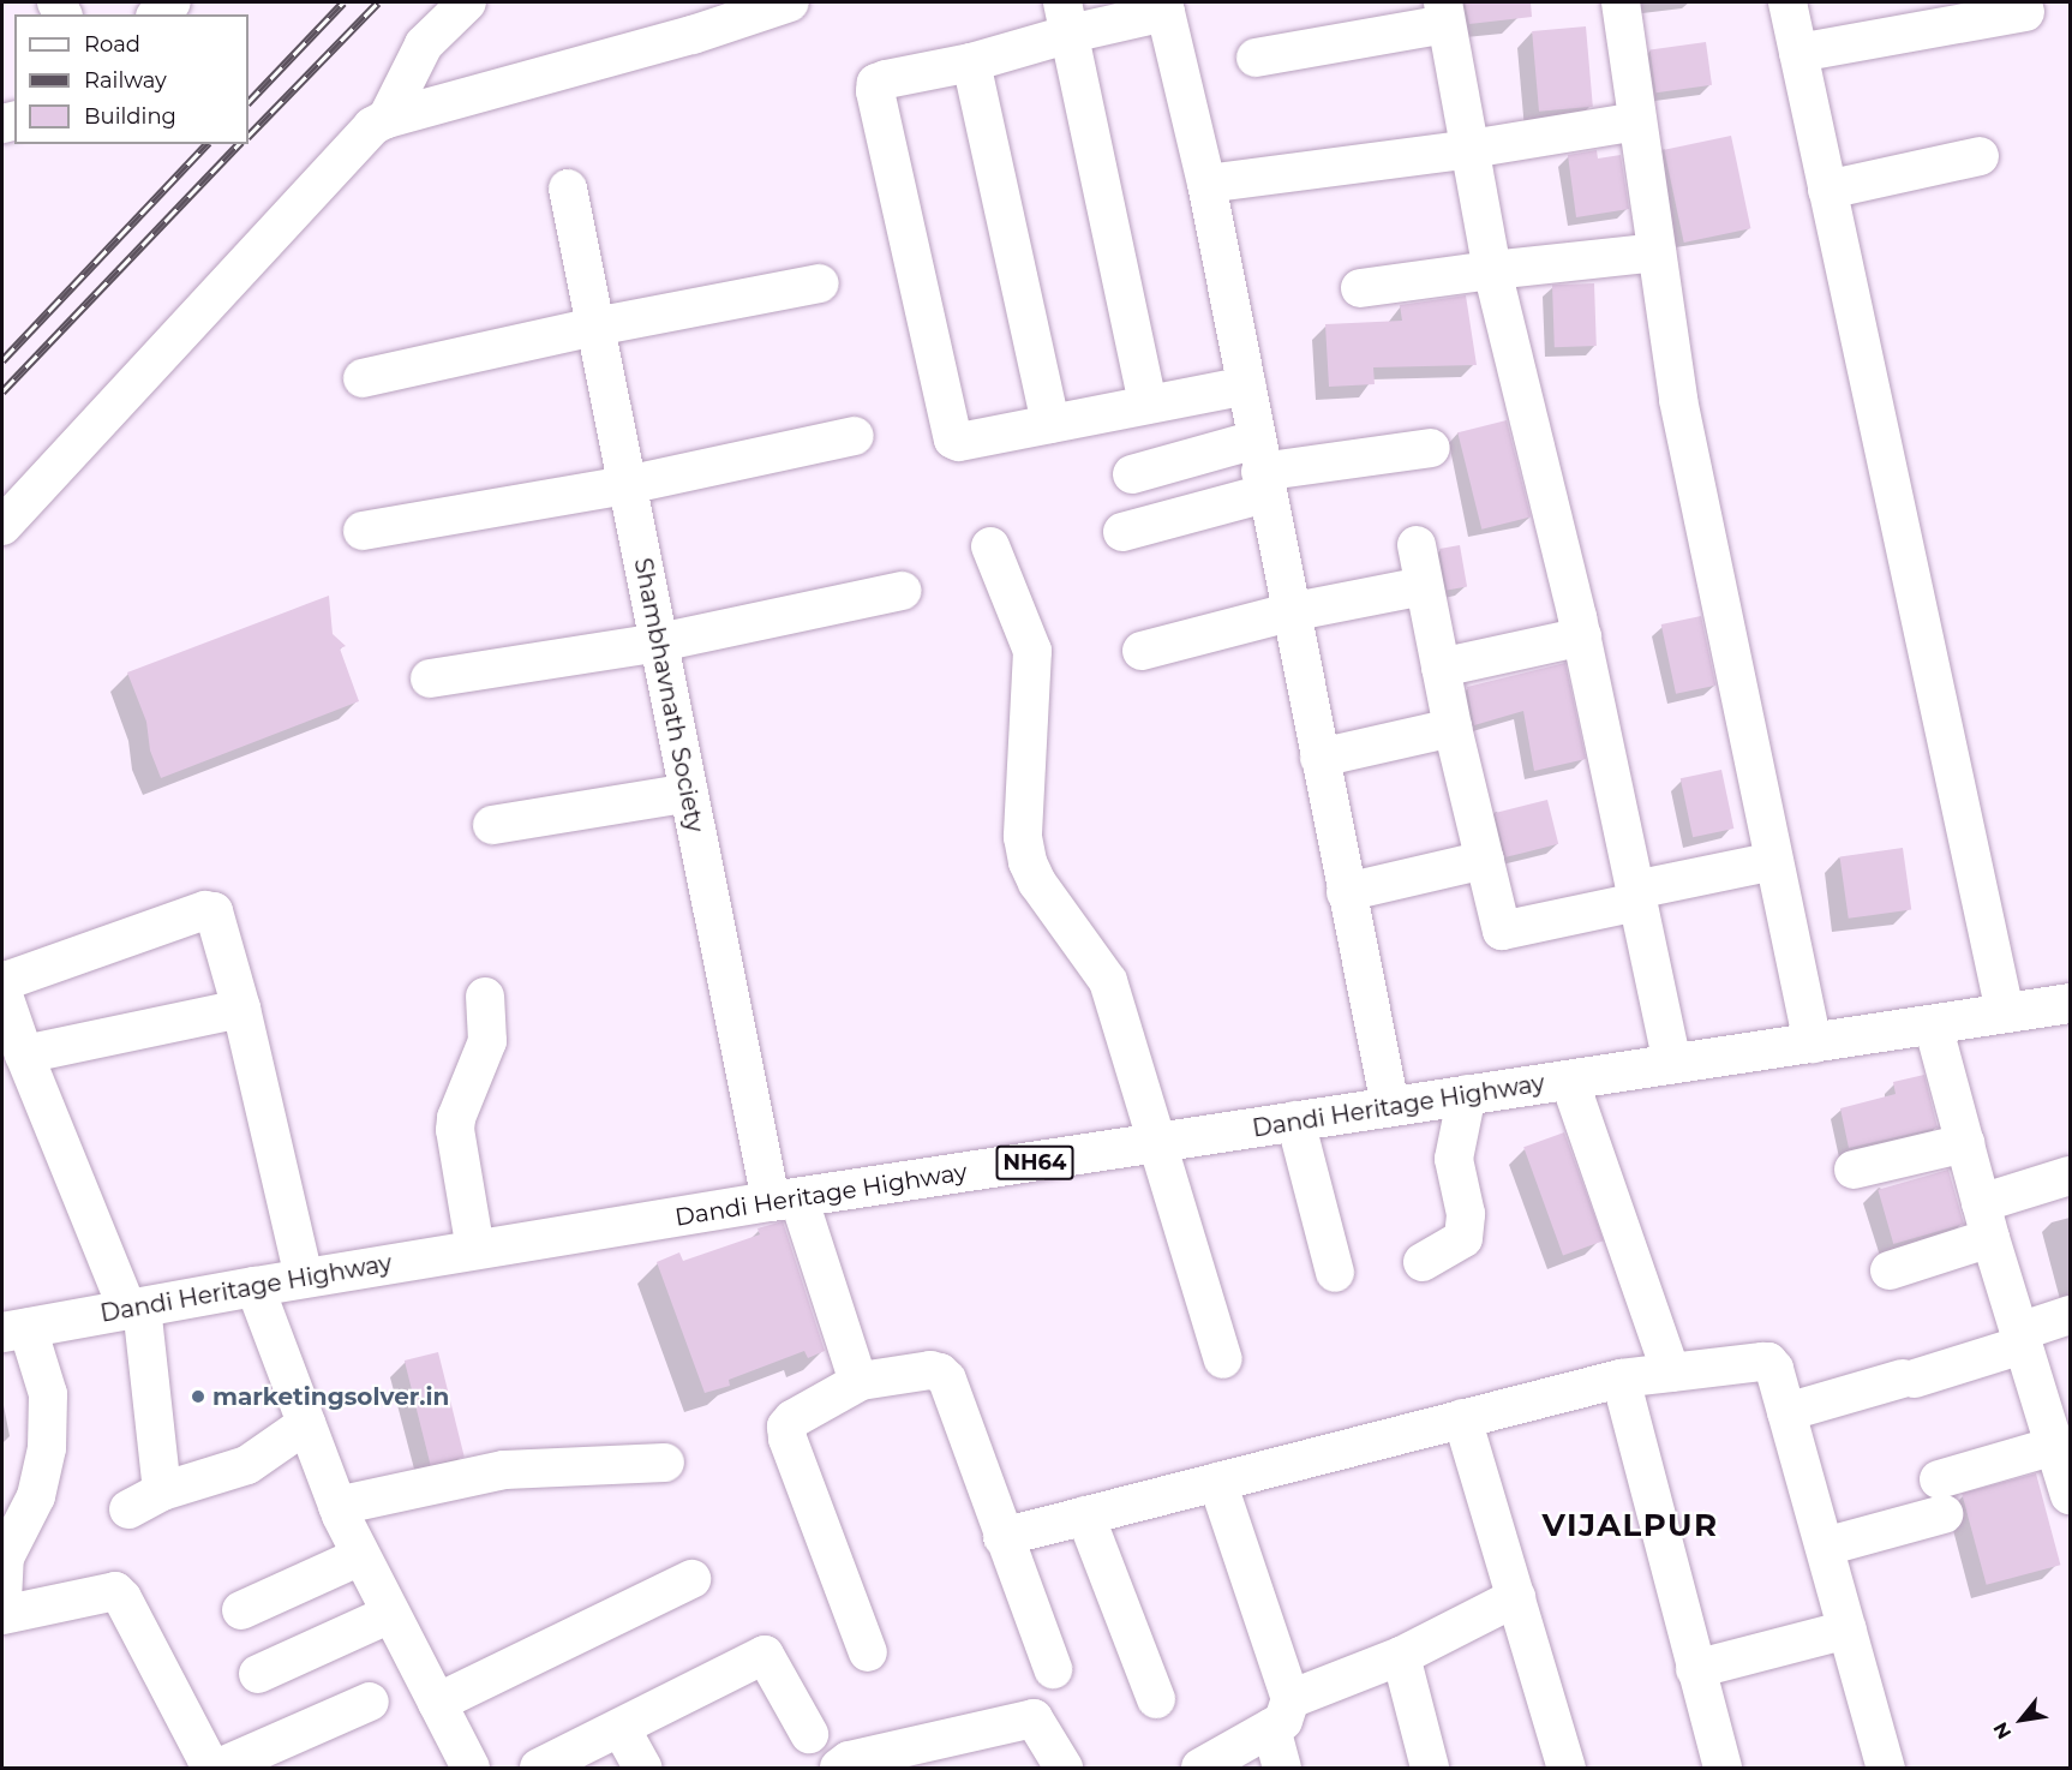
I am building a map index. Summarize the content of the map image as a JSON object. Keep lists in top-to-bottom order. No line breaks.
{"streets":{"highway":["Dandi Heritage Highway","NH64"],"street":["Shambhavnath Society"]},"crossings":[["Shambhavnath Society","Dandi Heritage Highway"]],"districts":["VIJALPUR"],"places":["marketingsolver.in"],"legend":["Road","Railway","Building"],"north":"bottom left"}
